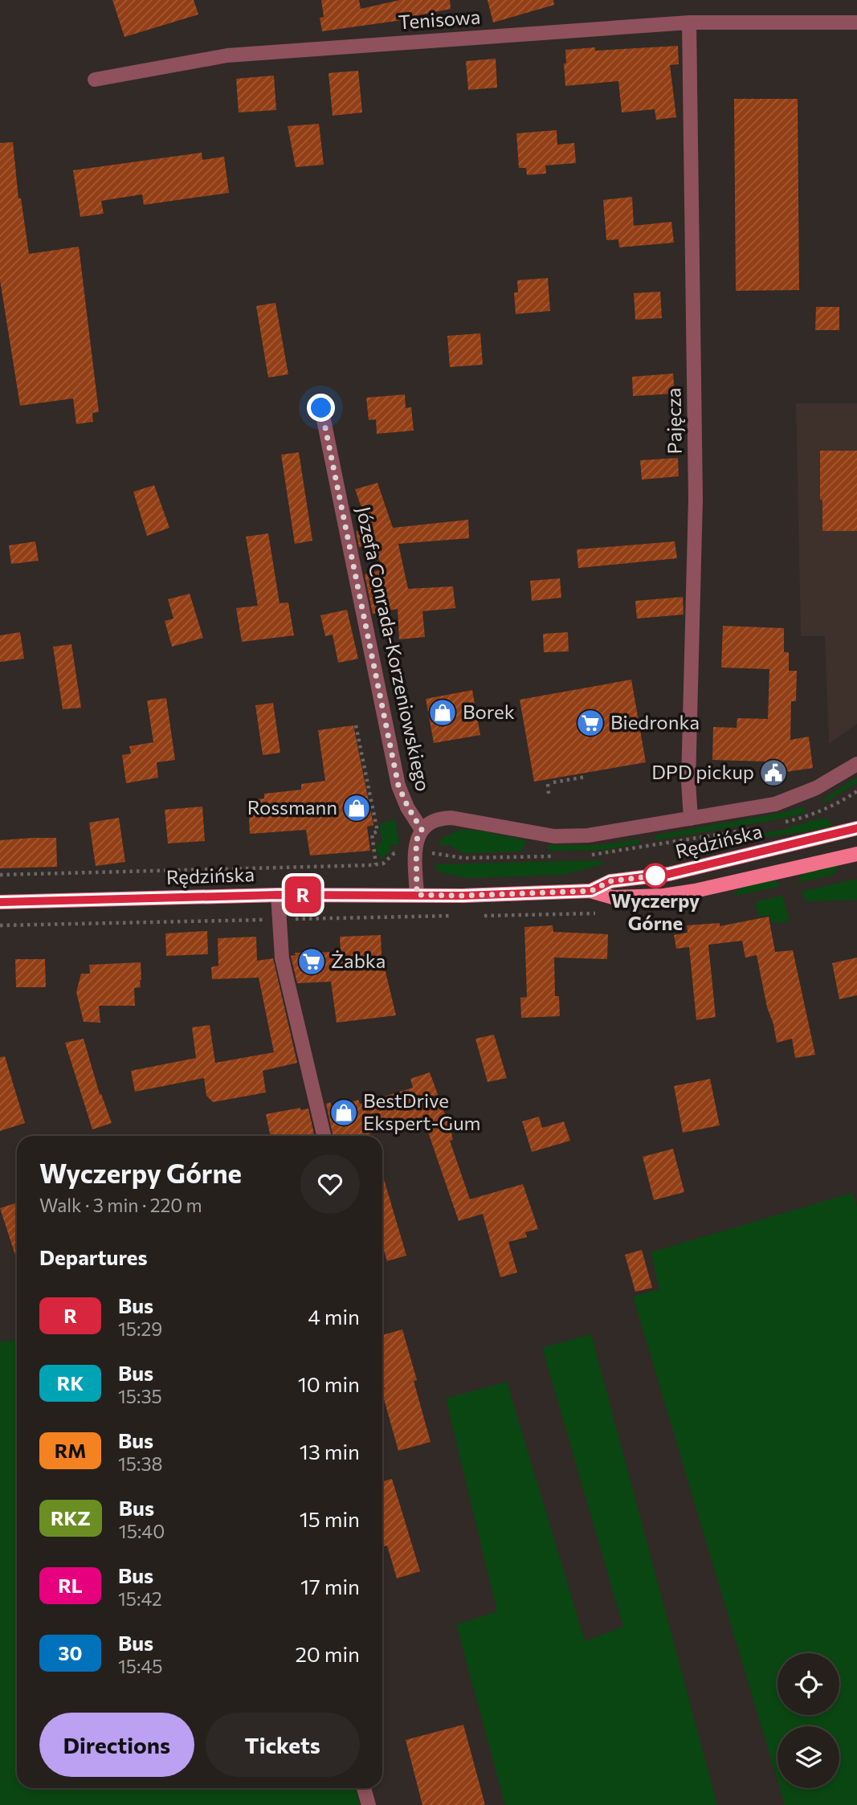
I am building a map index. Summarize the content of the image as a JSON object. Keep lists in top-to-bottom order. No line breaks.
{"streets":{"main road":["Rędzińska"],"street":["Tenisowa","Pajęcza","Józefa Conrada-Korzeniowskiego"]},"crossings":[["Tenisowa","Pajęcza"],["Pajęcza","Rędzińska"],["Józefa Conrada-Korzeniowskiego","Rędzińska"]],"places":{"shop":["Borek","Rossmann","BestDrive Ekspert-Gum"],"supermarket":["Biedronka","Żabka"],"public building":["DPD pickup"],"other":["Wyczerpy Górne"]},"lines":["bus line R"],"page":{"on_map":"R","heading":[["Wyczerpy Górne","Walk · 3 min · 220 m"],"Departures"],"list":[{"mark":"R","name":"Bus","note":"15:29","value":"4 min"},{"mark":"RK","name":"Bus","note":"15:35","value":"10 min"},{"mark":"RM","name":"Bus","note":"15:38","value":"13 min"},{"mark":"RKZ","name":"Bus","note":"15:40","value":"15 min"},{"mark":"RL","name":"Bus","note":"15:42","value":"17 min"},{"mark":"30","name":"Bus","note":"15:45","value":"20 min"}],"buttons":["Directions","Tickets"]}}
